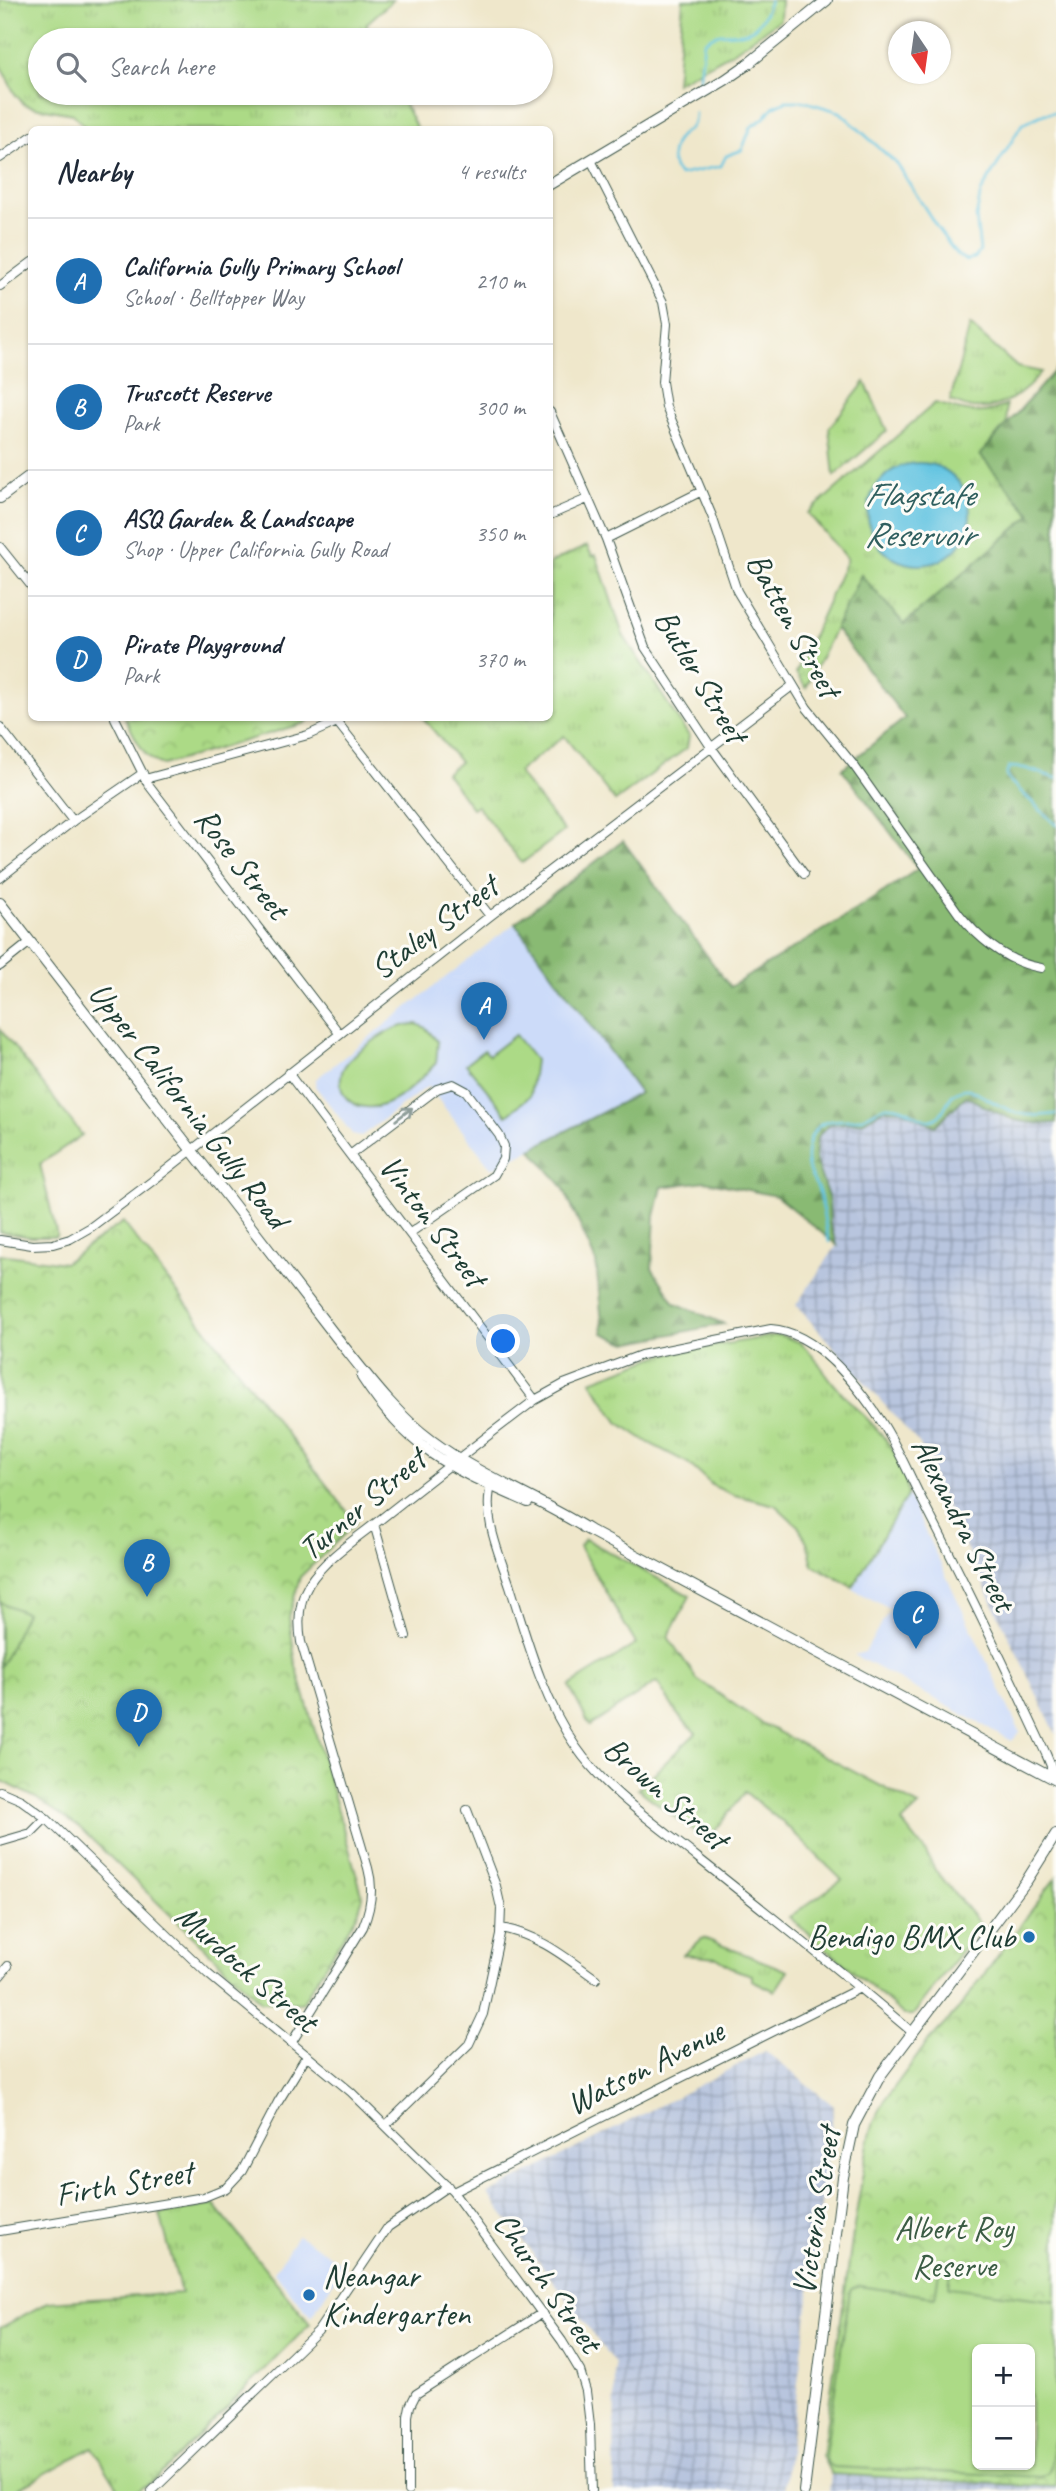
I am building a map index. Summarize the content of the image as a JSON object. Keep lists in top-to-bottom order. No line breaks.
{"streets":{"street":["Batten Street","Butler Street","Rose Street","Staley Street","Upper California Gully Road","Vinton Street","Turner Street","Alexandra Street","Brown Street","Murdock Street","Watson Avenue","Firth Street","Victoria Street","Church Street"]},"crossings":[["Batten Street","Staley Street"],["Butler Street","Staley Street"],["Rose Street","Staley Street"],["Staley Street","Upper California Gully Road"],["Staley Street","Vinton Street"],["Upper California Gully Road","Turner Street"],["Upper California Gully Road","Alexandra Street"],["Upper California Gully Road","Brown Street"],["Vinton Street","Turner Street"],["Turner Street","Alexandra Street"],["Turner Street","Murdock Street"],["Brown Street","Watson Avenue"],["Brown Street","Victoria Street"],["Murdock Street","Watson Avenue"],["Murdock Street","Firth Street"],["Murdock Street","Church Street"],["Watson Avenue","Church Street"]],"water":["Flagstafe Reservoir"],"parks":["Albert Roy Reserve"],"places":["Bendigo BMX Club","Neangar Kindergarten"],"north":"bottom","page":{"search":"Search here","heading":["Nearby","4 results"],"list":[{"mark":"A","name":"California Gully Primary School","note":"School · Belltopper Way","value":"210 m"},{"mark":"B","name":"Truscott Reserve","note":"Park","value":"300 m"},{"mark":"C","name":"ASQ Garden & Landscape","note":"Shop · Upper California Gully Road","value":"350 m"},{"mark":"D","name":"Pirate Playground","note":"Park","value":"370 m"}],"pins":["A","B","C","D"],"map_buttons":["+","−"]}}
